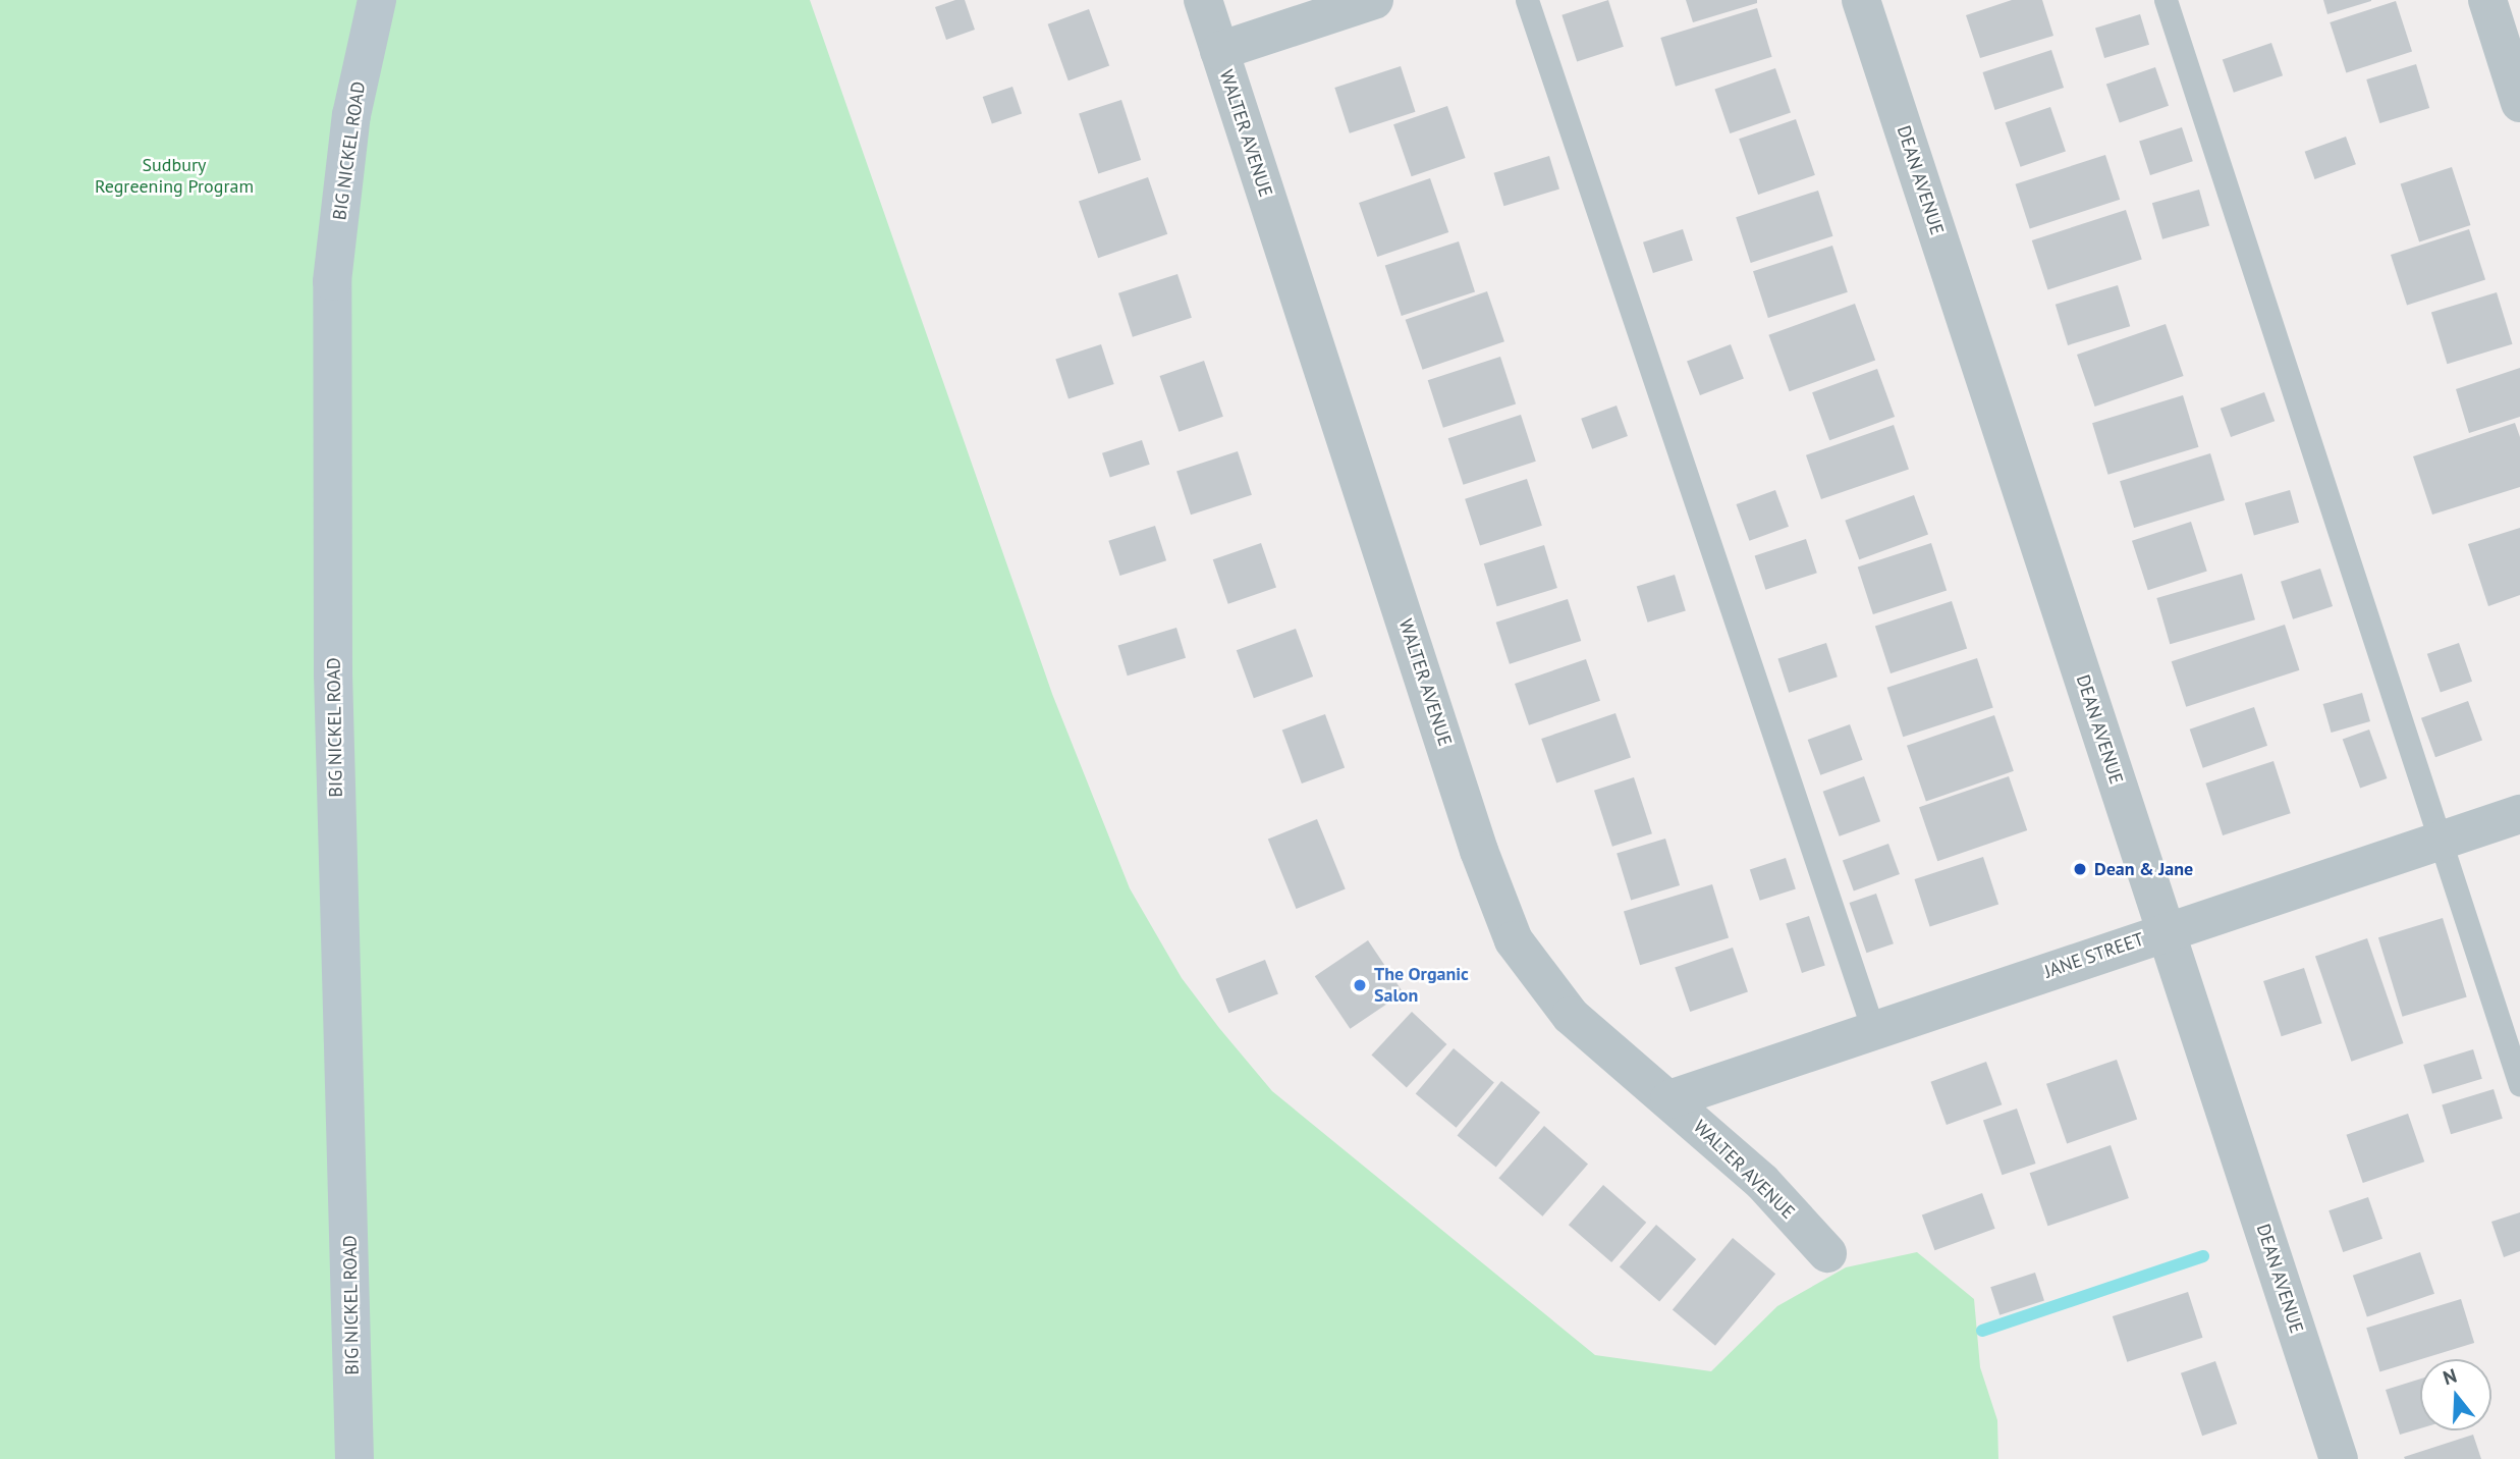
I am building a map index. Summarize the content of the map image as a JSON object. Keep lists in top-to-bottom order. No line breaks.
{"streets":{"main road":["BIG NICKEL ROAD"],"street":["WALTER AVENUE","DEAN AVENUE","JANE STREET"]},"crossings":[["WALTER AVENUE","JANE STREET"],["DEAN AVENUE","JANE STREET"]],"parks":["Sudbury Regreening Program"],"places":["Dean & Jane","The Organic Salon"],"north":"top"}
